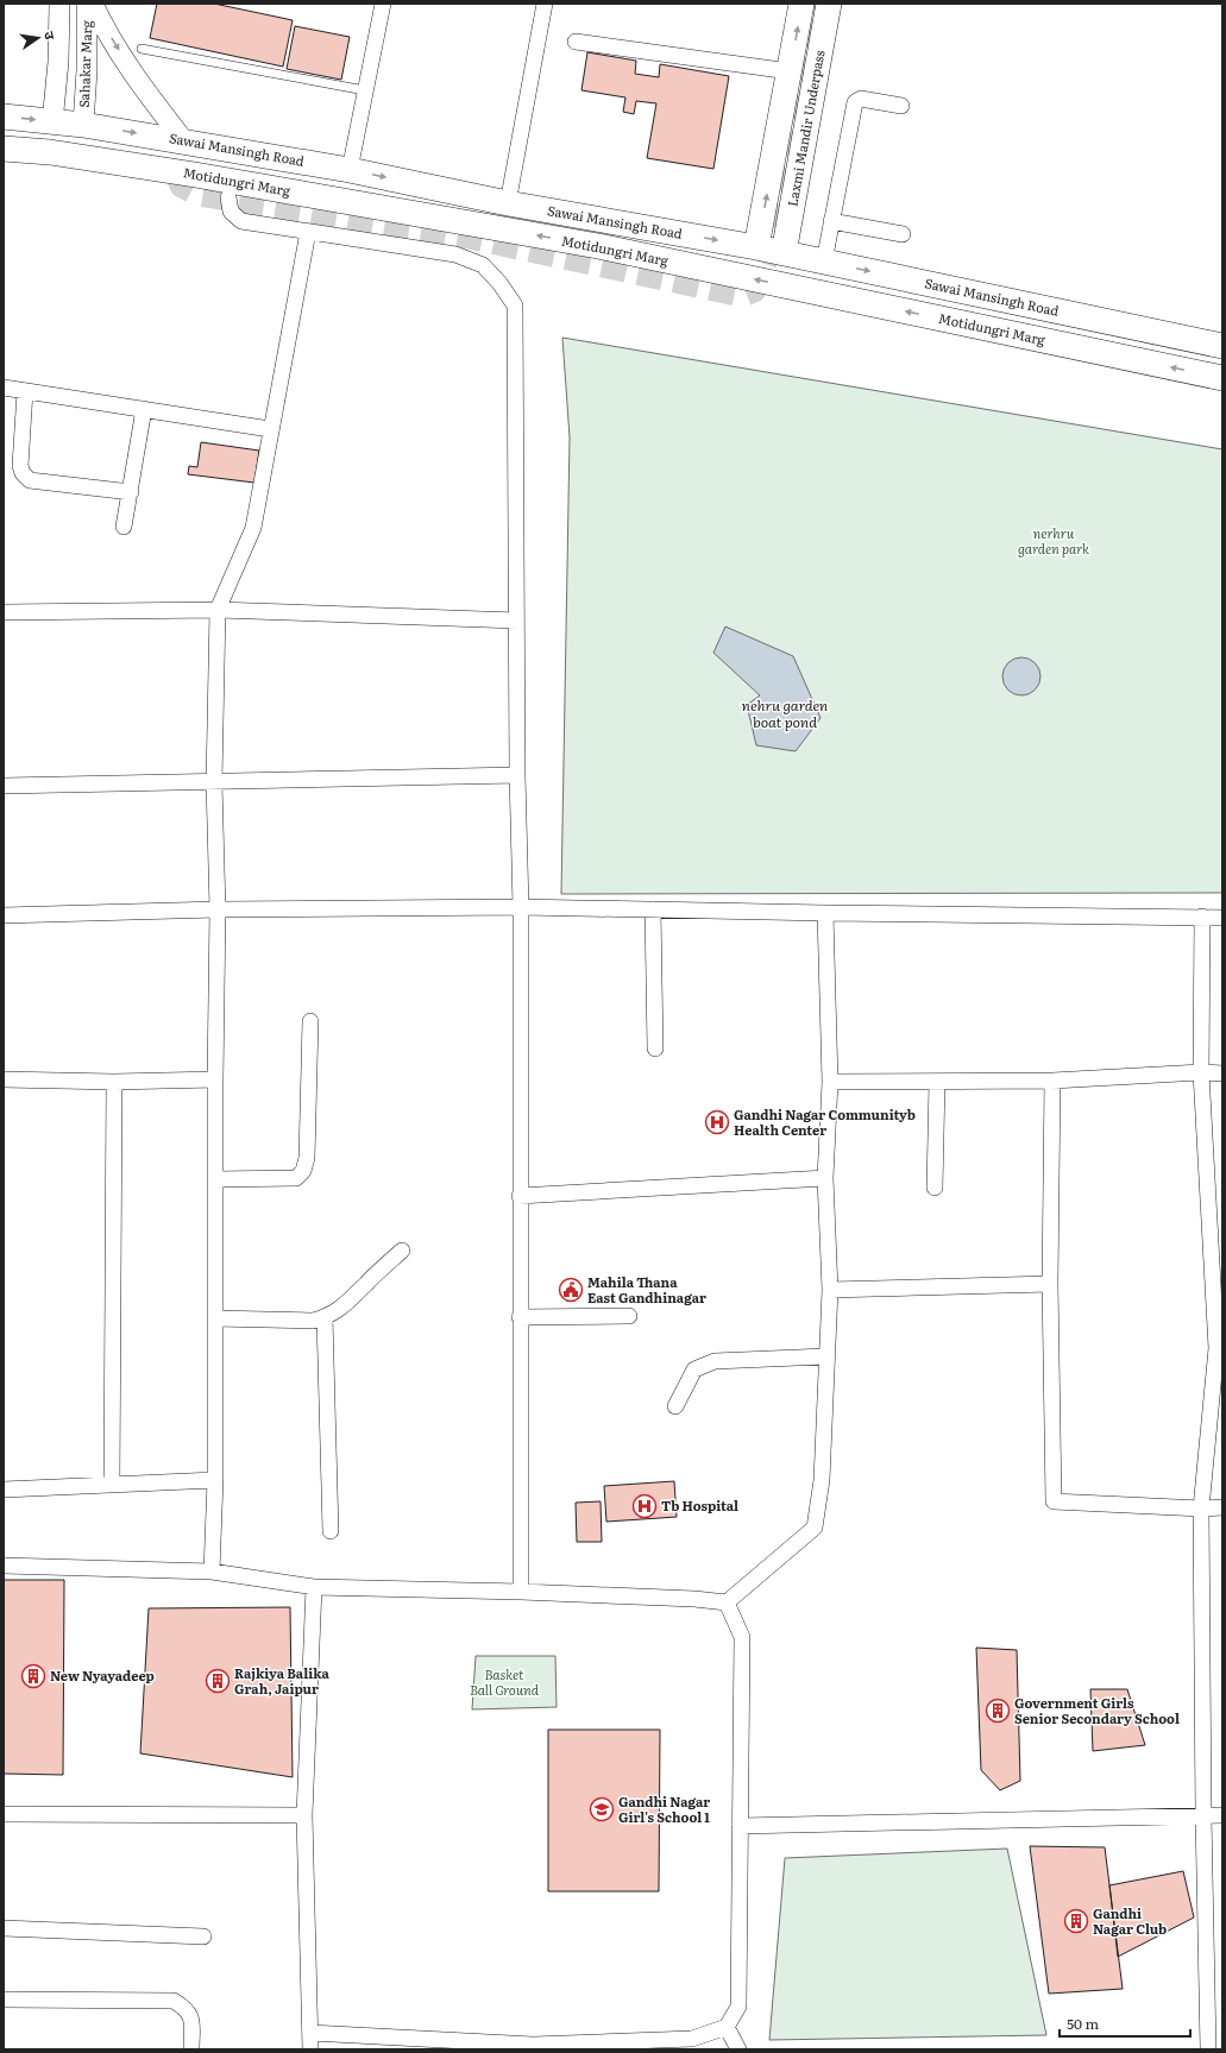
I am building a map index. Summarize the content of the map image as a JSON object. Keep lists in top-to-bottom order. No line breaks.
{"streets":{"main road":["Laxmi Mandir Underpass","Sawai Mansingh Road","Motidungri Marg"],"street":["Sahakar Marg"]},"crossings":[["Sahakar Marg","Sawai Mansingh Road"],["Laxmi Mandir Underpass","Sawai Mansingh Road"]],"one_way":["Sawai Mansingh Road","Motidungri Marg"],"water":["nehru garden boat pond"],"parks":["nerhru garden park","Basket Ball Ground"],"places":{"hospital":["Gandhi Nagar Communityb Health Center","Tb Hospital"],"public building":["Mahila Thana East Gandhinagar"],"building":["New Nyayadeep","Rajkiya Balika Grah, Jaipur","Government Girls Senior Secondary School","Gandhi Nagar Club"],"school or university":["Gandhi Nagar Girl's School 1"]},"scale_bar":"50 m","north":"right"}
